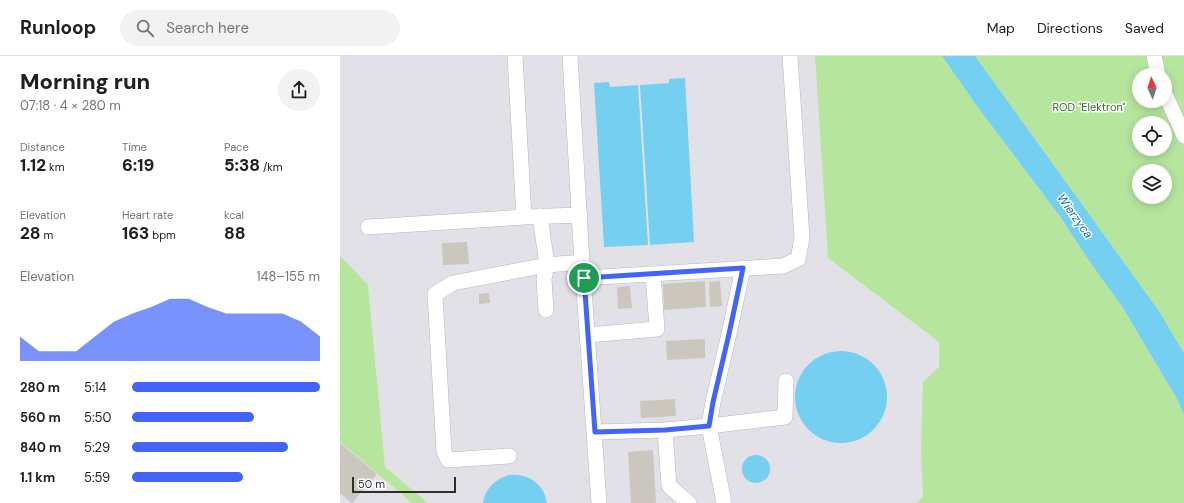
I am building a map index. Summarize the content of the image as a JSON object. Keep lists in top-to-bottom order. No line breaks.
{"water":["Wierzyca"],"parks":["ROD \"Elektron\""],"scale_bar":"50 m","north":"top","page":{"header":"Runloop","search":"Search here","nav":["Map","Directions","Saved"],"heading":["Morning run","07:18 · 4 × 280 m"],"stats":[["Distance","1.12 km"],["Time","6:19"],["Pace","5:38 /km"],["Elevation","28 m"],["Heart rate","163 bpm"],["kcal","88"]],"chart":["Elevation","148–155 m"],"list":[{"name":"280 m","note":"5:14"},{"name":"560 m","note":"5:50"},{"name":"840 m","note":"5:29"},{"name":"1.1 km","note":"5:59"}],"scale":"50 m"}}
